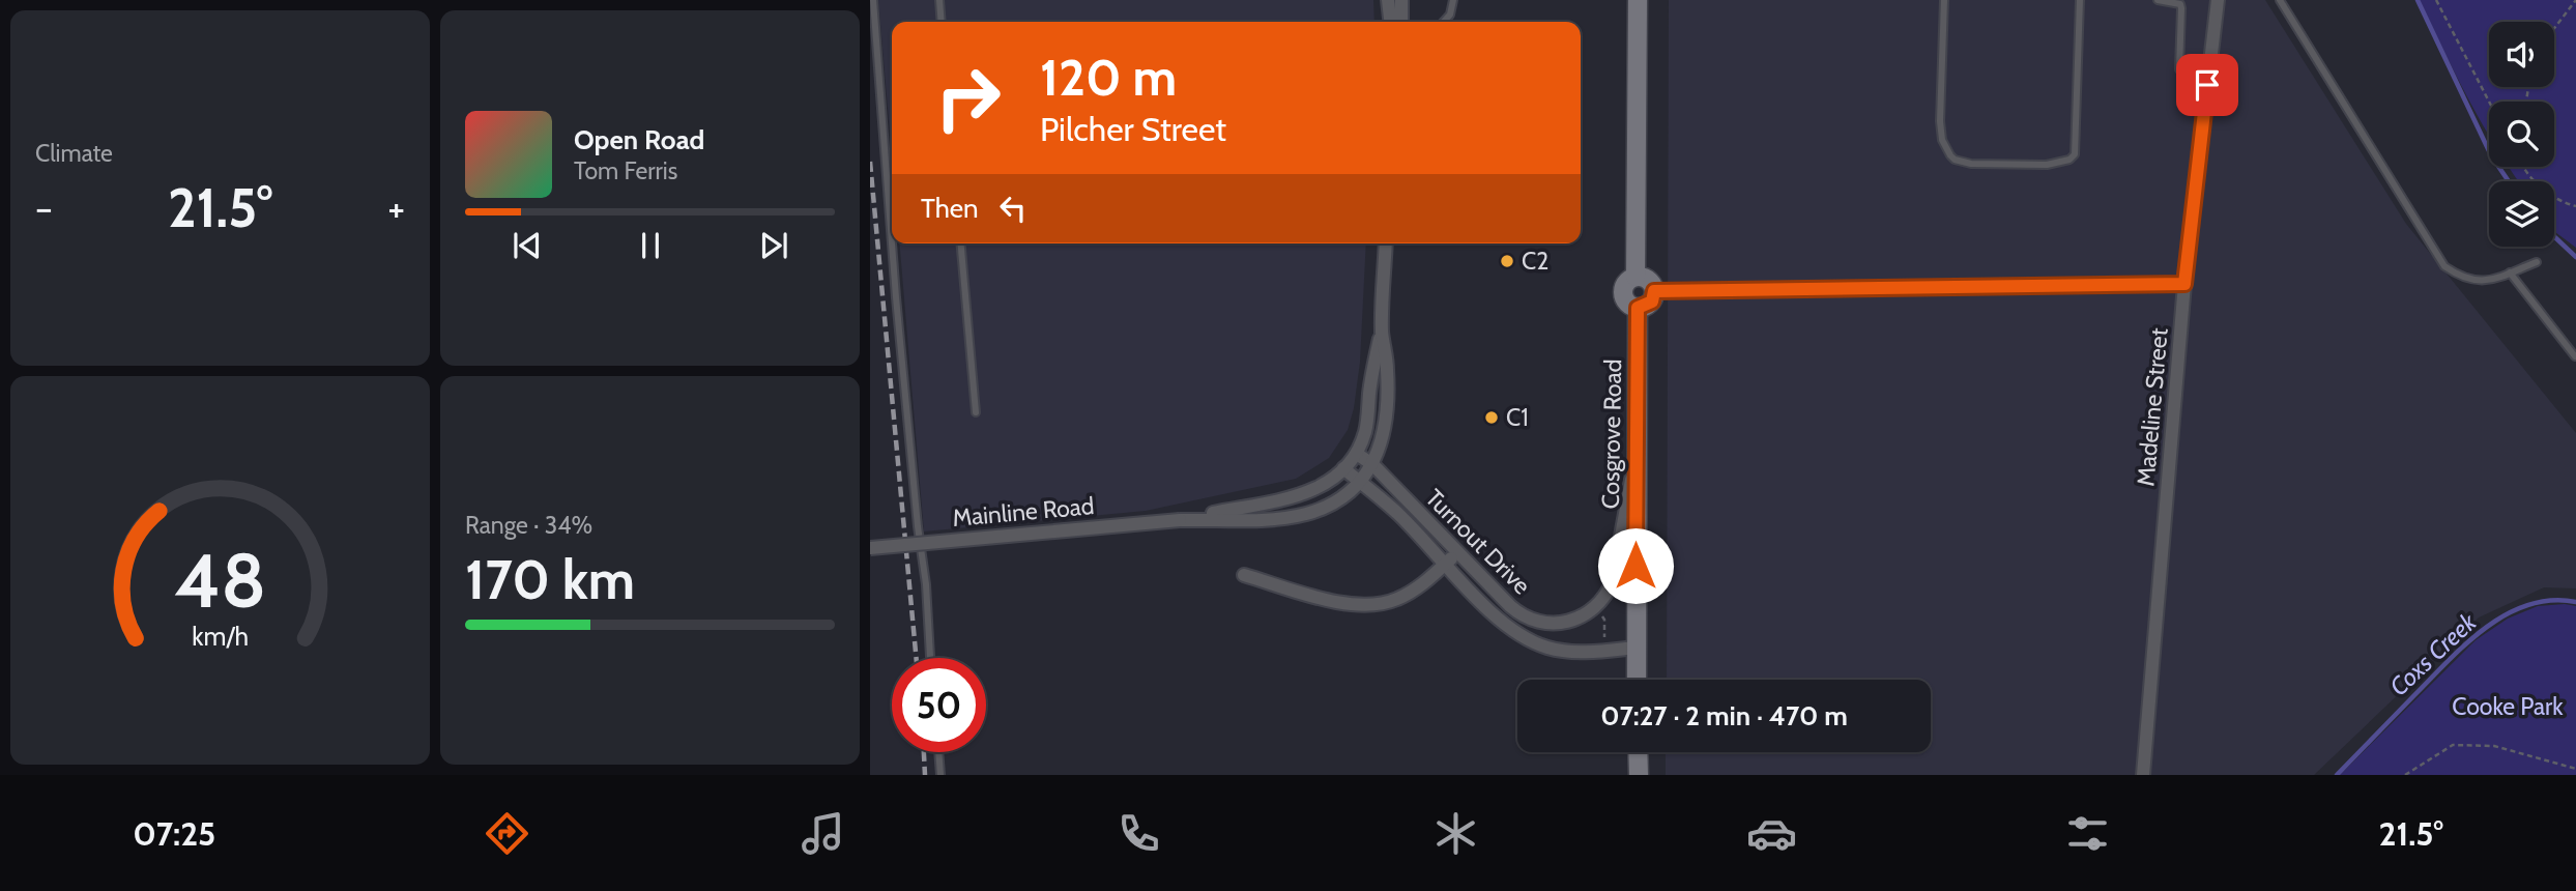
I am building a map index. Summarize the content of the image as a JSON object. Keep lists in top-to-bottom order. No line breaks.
{"streets":{"main road":["Cosgrove Road"],"street":["Madeline Street","Mainline Road","Turnout Drive"]},"crossings":[["Cosgrove Road","Turnout Drive"],["Mainline Road","Turnout Drive"]],"water":["Coxs Creek"],"parks":["Cooke Park"],"places":["C2","C1"],"page":{"tile":["Climate",["Range · 34%","170 km"]],"turn":["120 m","Pilcher Street"],"song":["Open Road","Tom Ferris"],"then":"Then","heat":["−","21.5°","+"],"limit":"50","trip":"07:27 · 2 min · 470 m","tabs":["07:25","21.5°"],"gauge":["48","km/h"]}}
